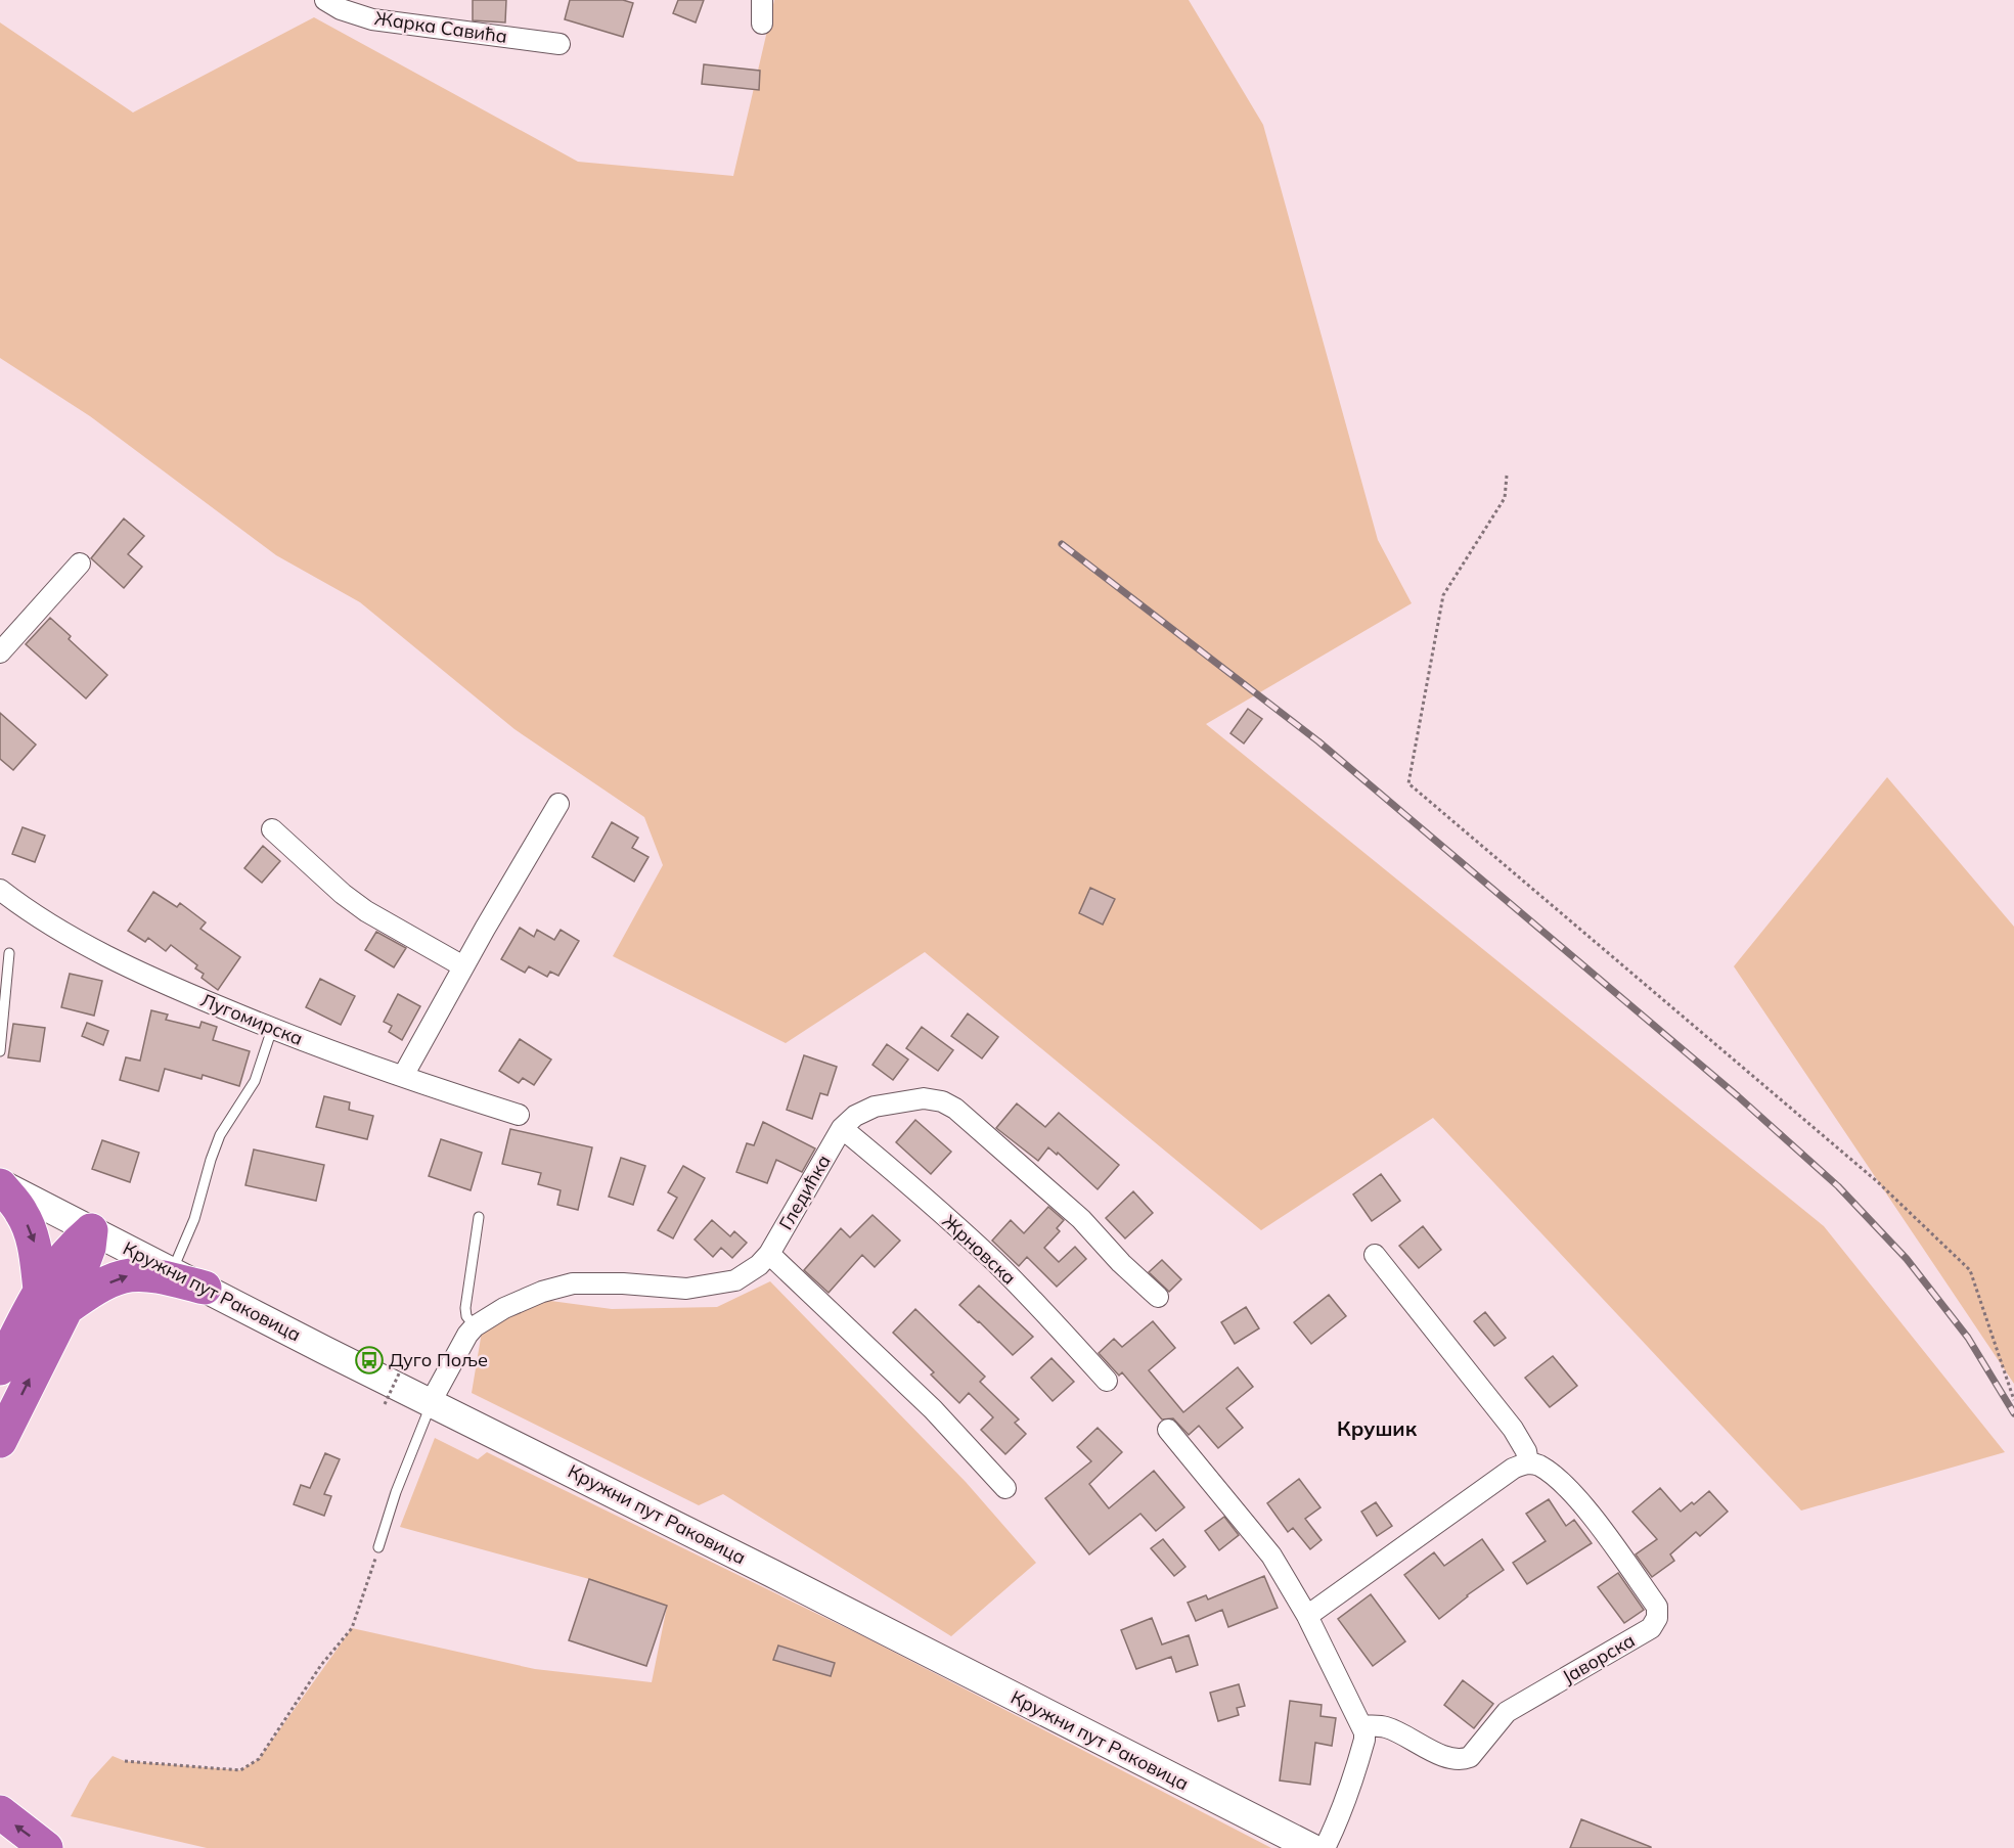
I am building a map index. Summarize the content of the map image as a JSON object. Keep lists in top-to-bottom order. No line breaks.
{"streets":{"main road":["Кружни пут Раковица"],"street":["Жарка Савића","Лугомирска","Гледићка","Жрновска","Јаворска"]},"crossings":[["Гледићка","Жрновска"],["Гледићка","Кружни пут Раковица"]],"districts":["Крушик"],"places":{"bus stop":["Дуго Поље"]}}
